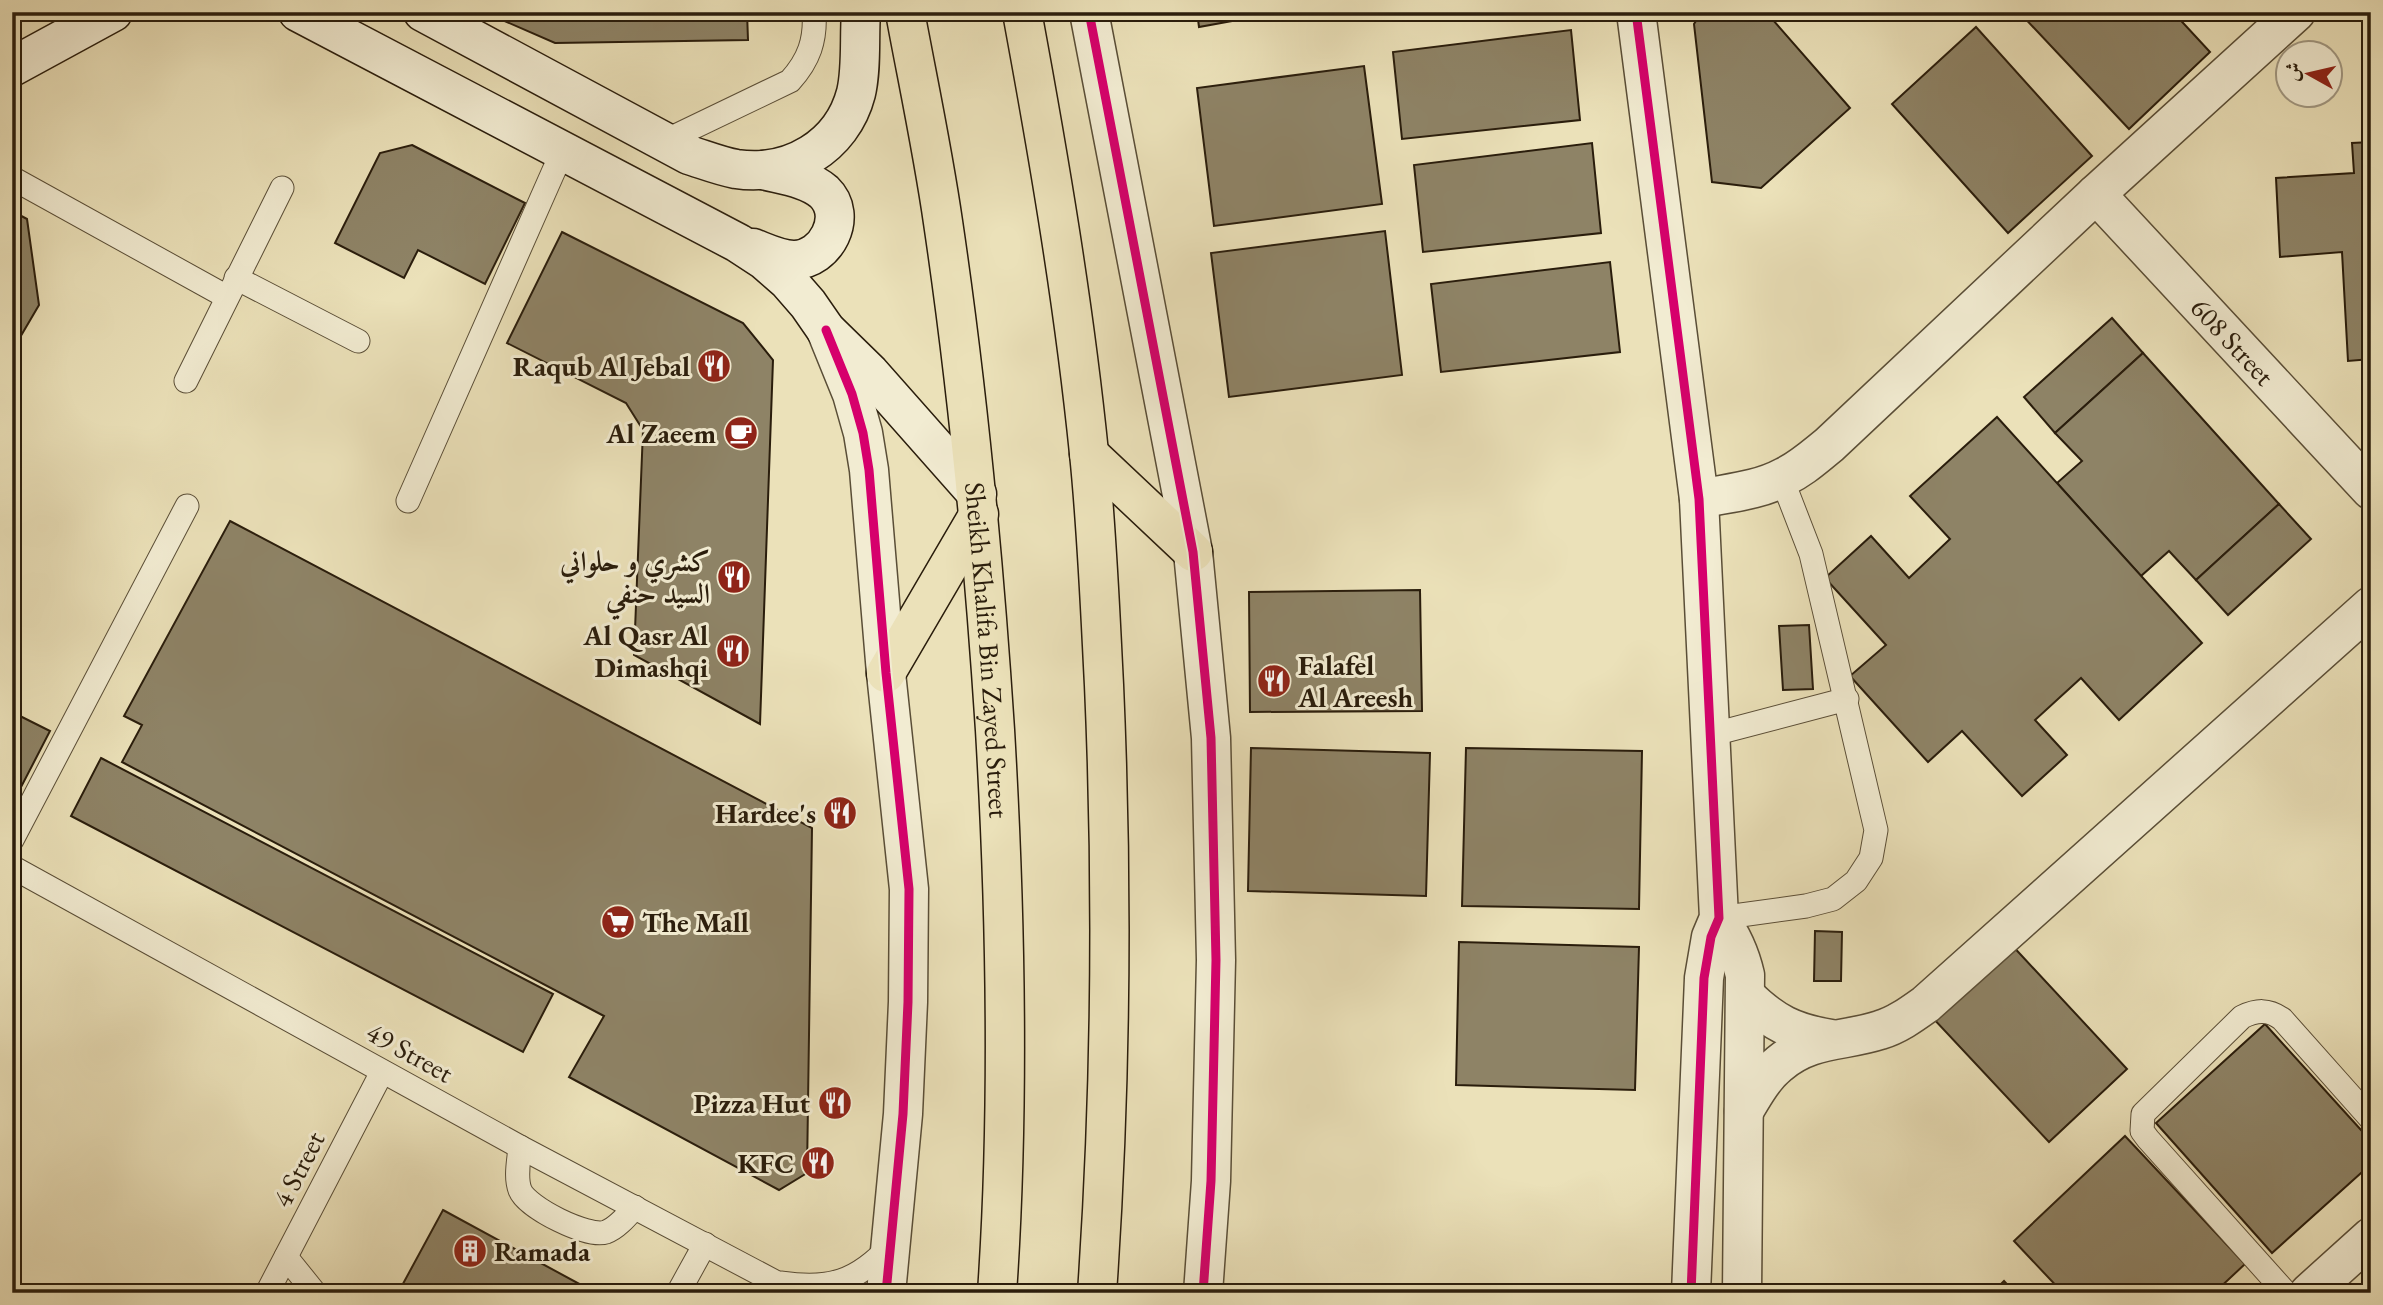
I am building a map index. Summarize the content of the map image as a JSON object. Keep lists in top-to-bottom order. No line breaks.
{"streets":{"main road":["Sheikh Khalifa Bin Zayed Street"],"street":["608 Street"],"lane":["49 Street","4 Street"]},"crossings":[["49 Street","4 Street"]],"places":{"restaurant":["Raqub Al Jebal","كشري و حلواني السيد حنفي","Al Qasr Al Dimashqi","Falafel Al Areesh","Hardee's","Pizza Hut","KFC"],"cafe":["Al Zaeem"],"supermarket":["The Mall"],"building":["Ramada"]},"north":"left"}
